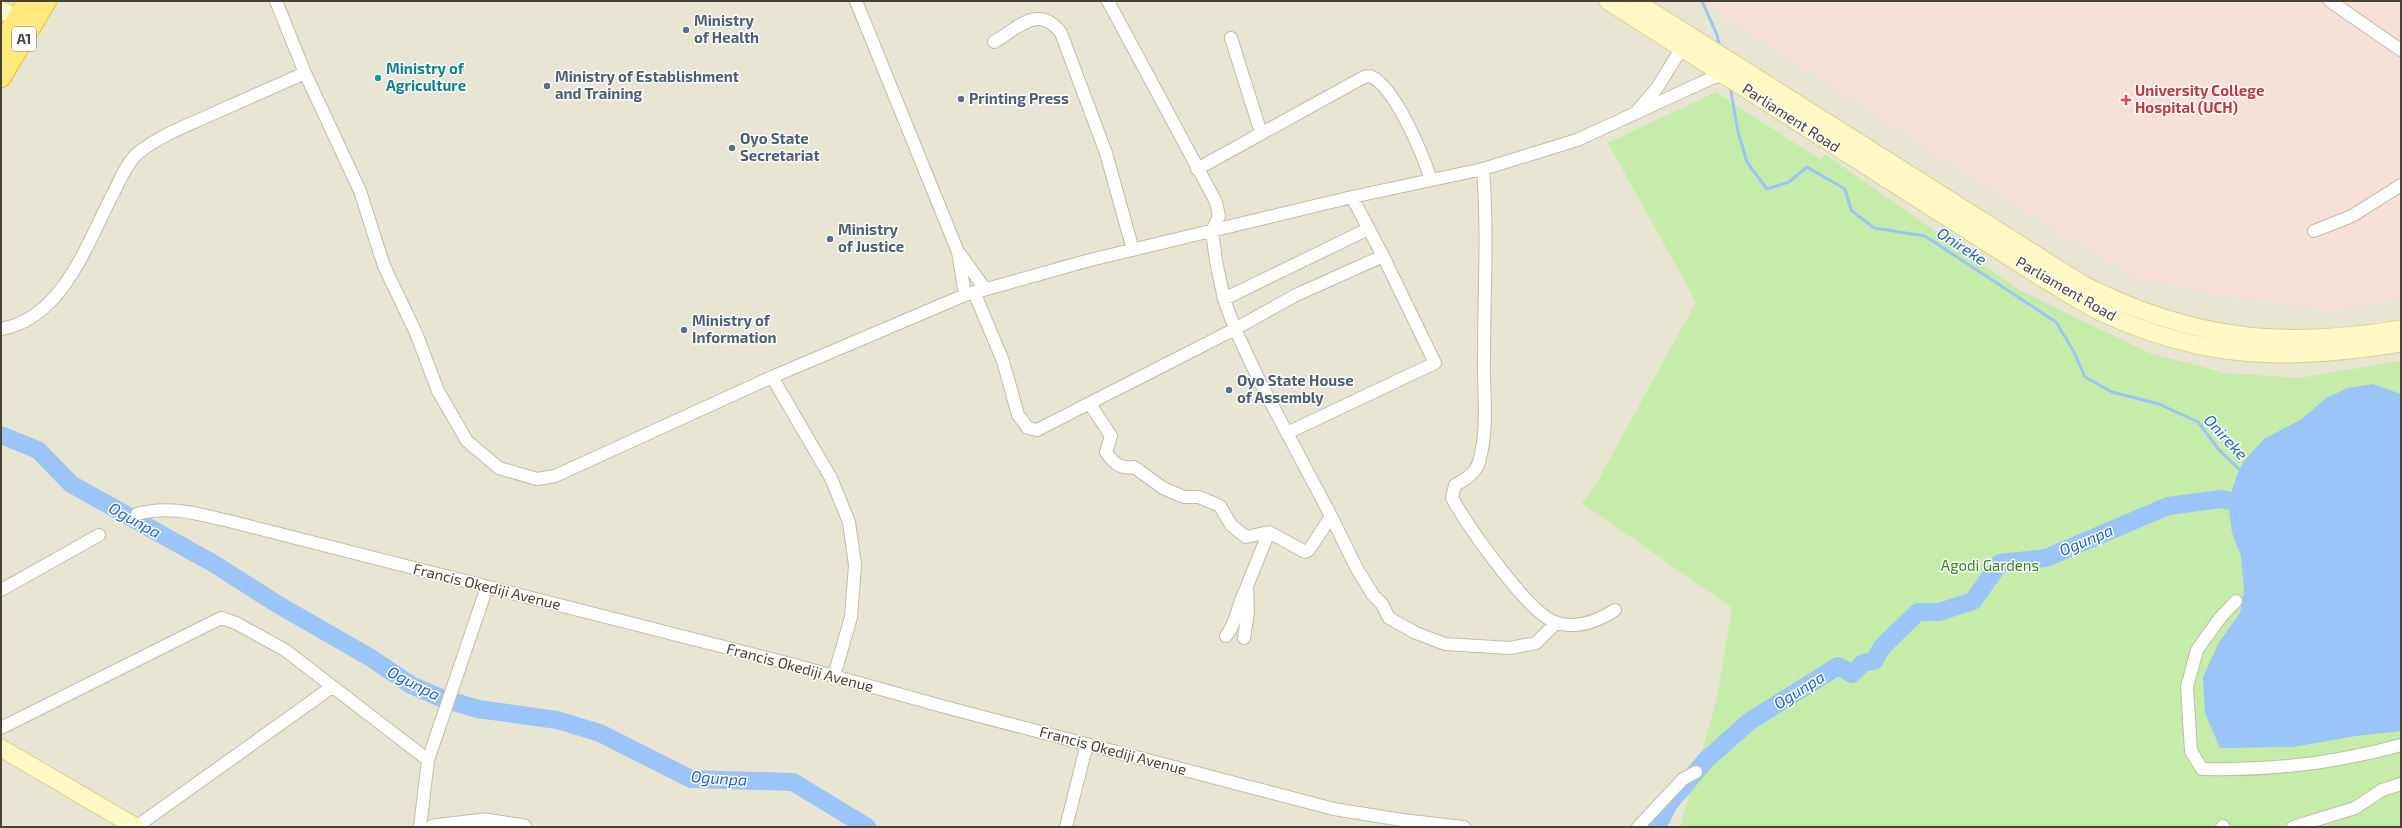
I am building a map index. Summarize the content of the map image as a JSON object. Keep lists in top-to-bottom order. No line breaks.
{"streets":{"highway":["A1"],"main road":["Parliament Road"],"street":["Francis Okediji Avenue"]},"water":["Onireke","Ogunpa"],"parks":["Agodi Gardens"],"places":{"other":["Ministry of Health","Ministry of Agriculture","Ministry of Establishment and Training","Printing Press","Oyo State Secretariat","Ministry of Justice","Ministry of Information","Oyo State House of Assembly"],"health":["University College Hospital (UCH)"]}}
